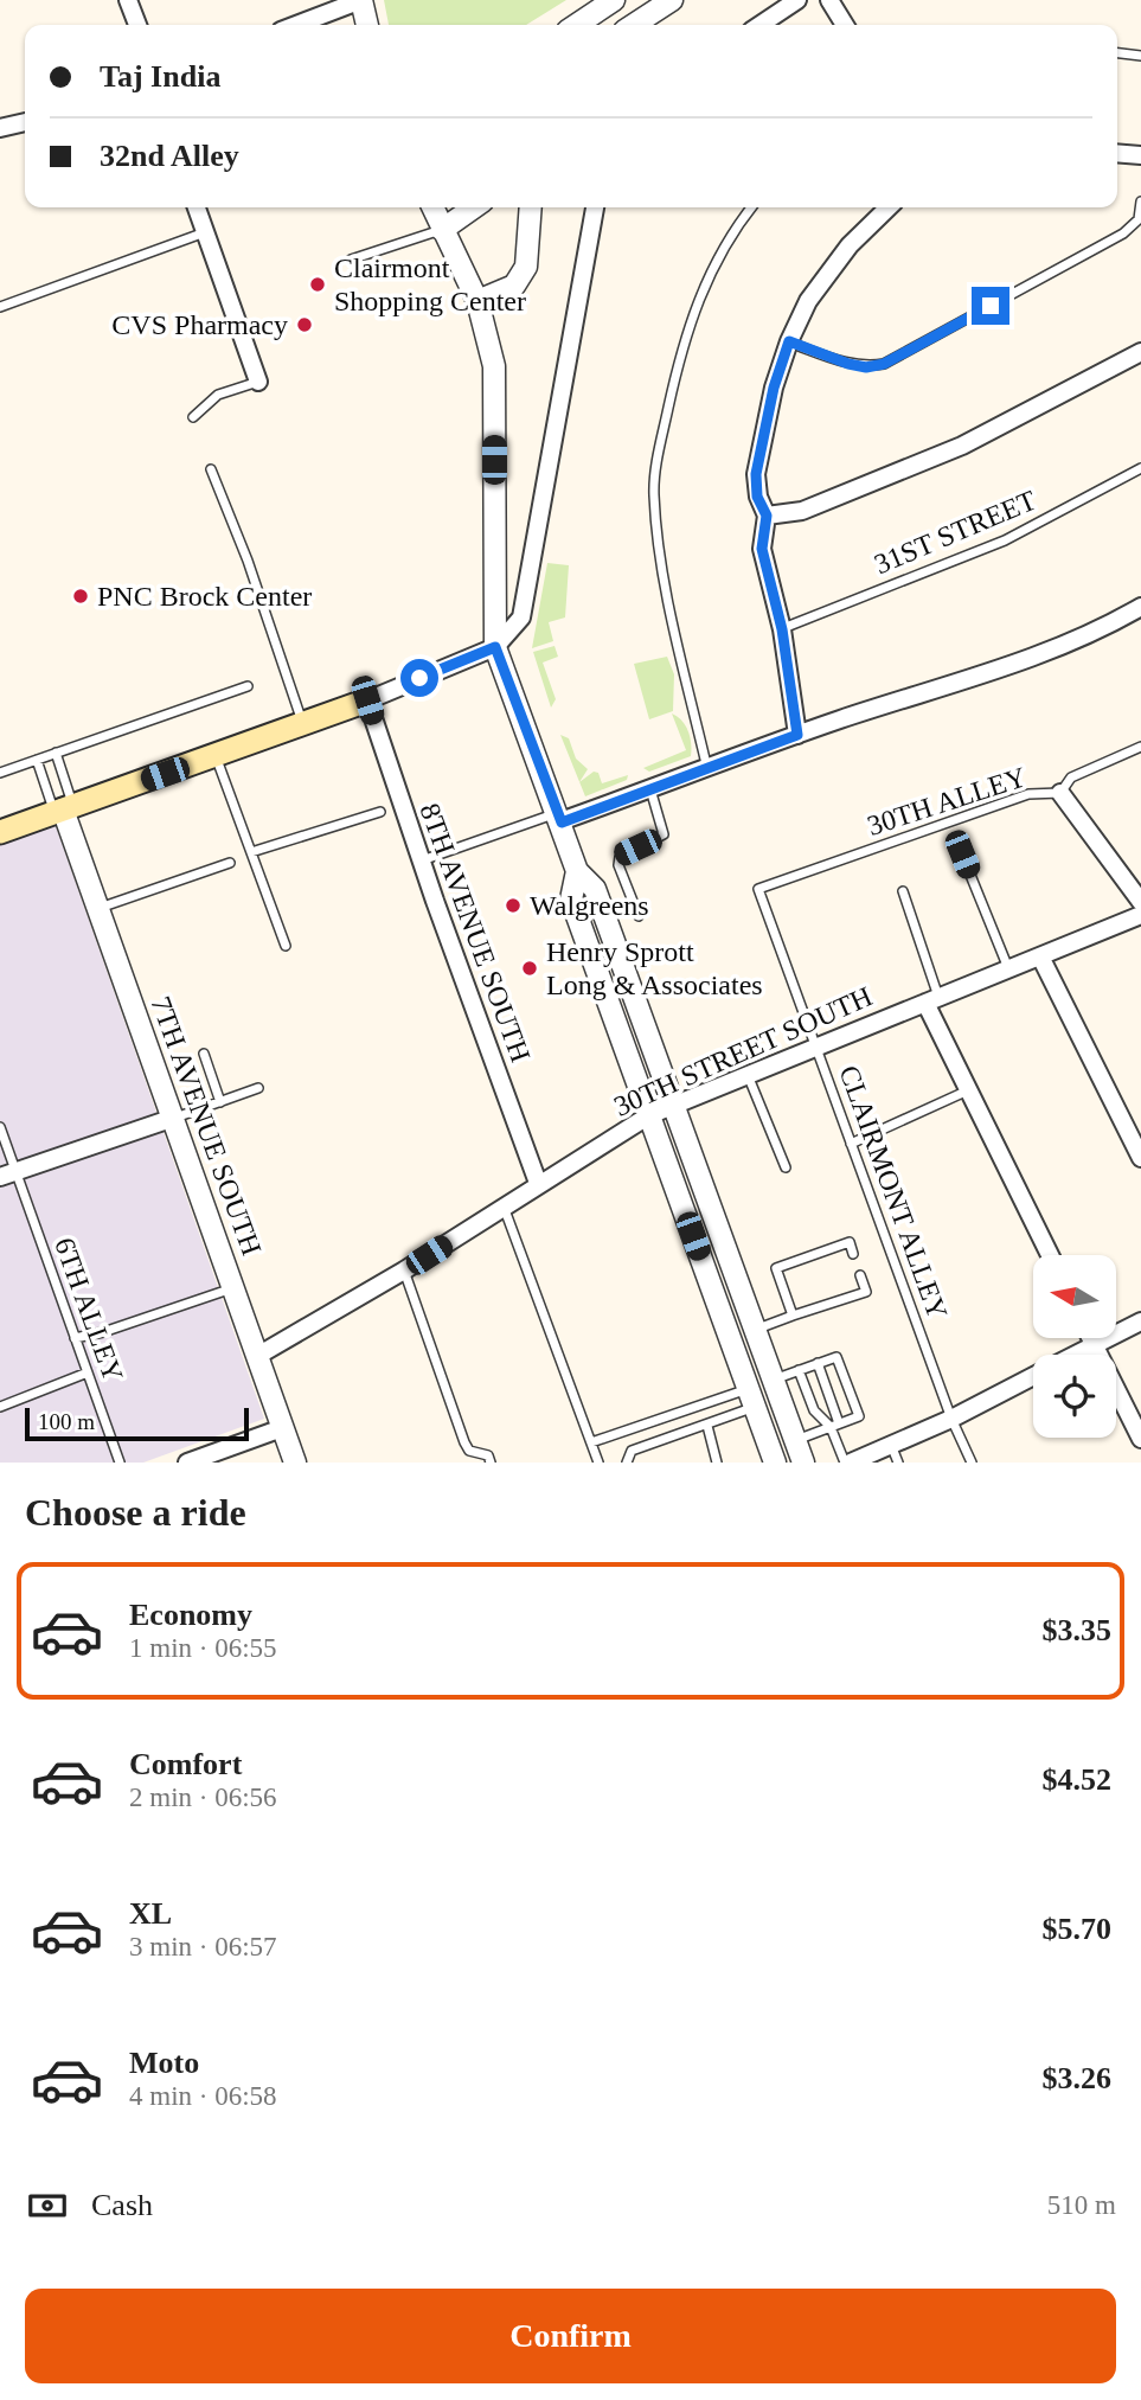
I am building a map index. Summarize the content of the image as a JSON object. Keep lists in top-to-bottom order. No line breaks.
{"streets":{"street":["8TH AVENUE SOUTH","30TH STREET SOUTH","7TH AVENUE SOUTH"],"lane":["31ST STREET","30TH ALLEY","CLAIRMONT ALLEY","6TH ALLEY"]},"crossings":[["30TH ALLEY","CLAIRMONT ALLEY"],["8TH AVENUE SOUTH","30TH STREET SOUTH"],["30TH STREET SOUTH","7TH AVENUE SOUTH"],["30TH STREET SOUTH","CLAIRMONT ALLEY"]],"places":["Clairmont Shopping Center","CVS Pharmacy","PNC Brock Center","Walgreens","Henry Sprott Long & Associates"],"scale_bar":"100 m","north":"left","page":{"banner":["Taj India","32nd Alley"],"scale":"100 m","heading":"Choose a ride","list":[{"name":"Economy","note":"1 min · 06:55","value":"$3.35"},{"name":"Comfort","note":"2 min · 06:56","value":"$4.52"},{"name":"XL","note":"3 min · 06:57","value":"$5.70"},{"name":"Moto","note":"4 min · 06:58","value":"$3.26"}],"pay":["Cash","510 m"],"buttons":"Confirm"}}
